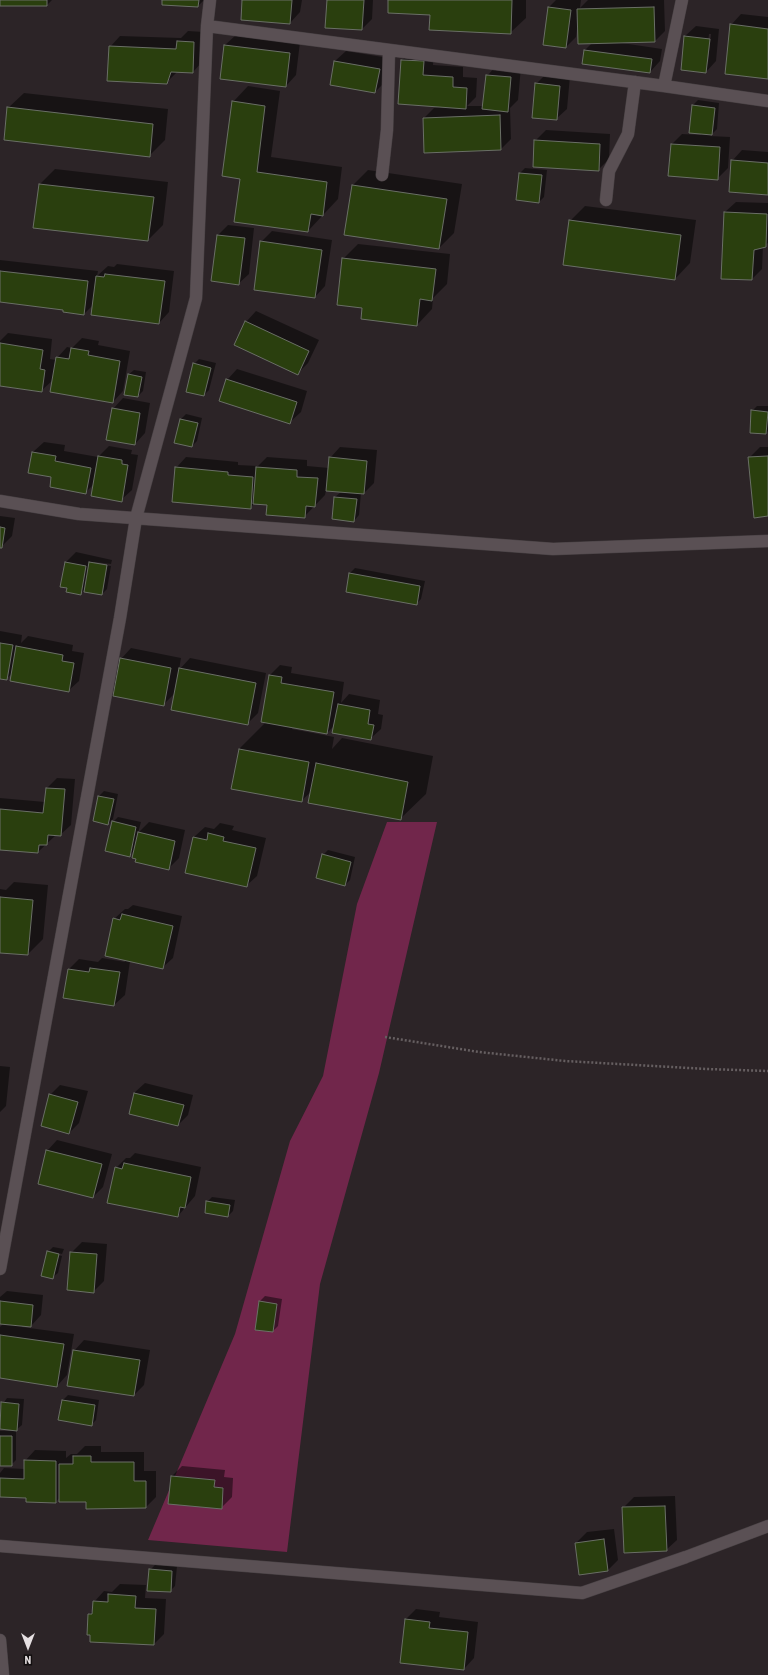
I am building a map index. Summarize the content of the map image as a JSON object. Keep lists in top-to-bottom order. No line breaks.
{"north":"bottom"}
